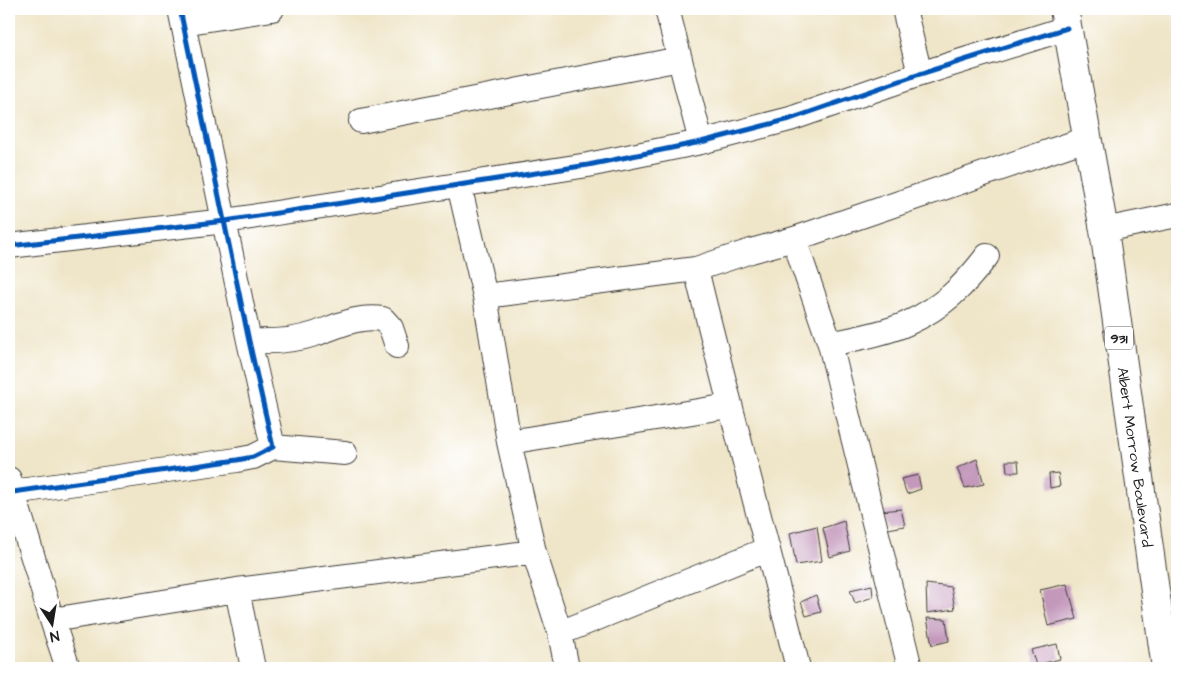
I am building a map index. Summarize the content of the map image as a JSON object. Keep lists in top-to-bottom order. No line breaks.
{"streets":{"main road":["931","Albert Morrow Boulevard"]},"north":"bottom"}
